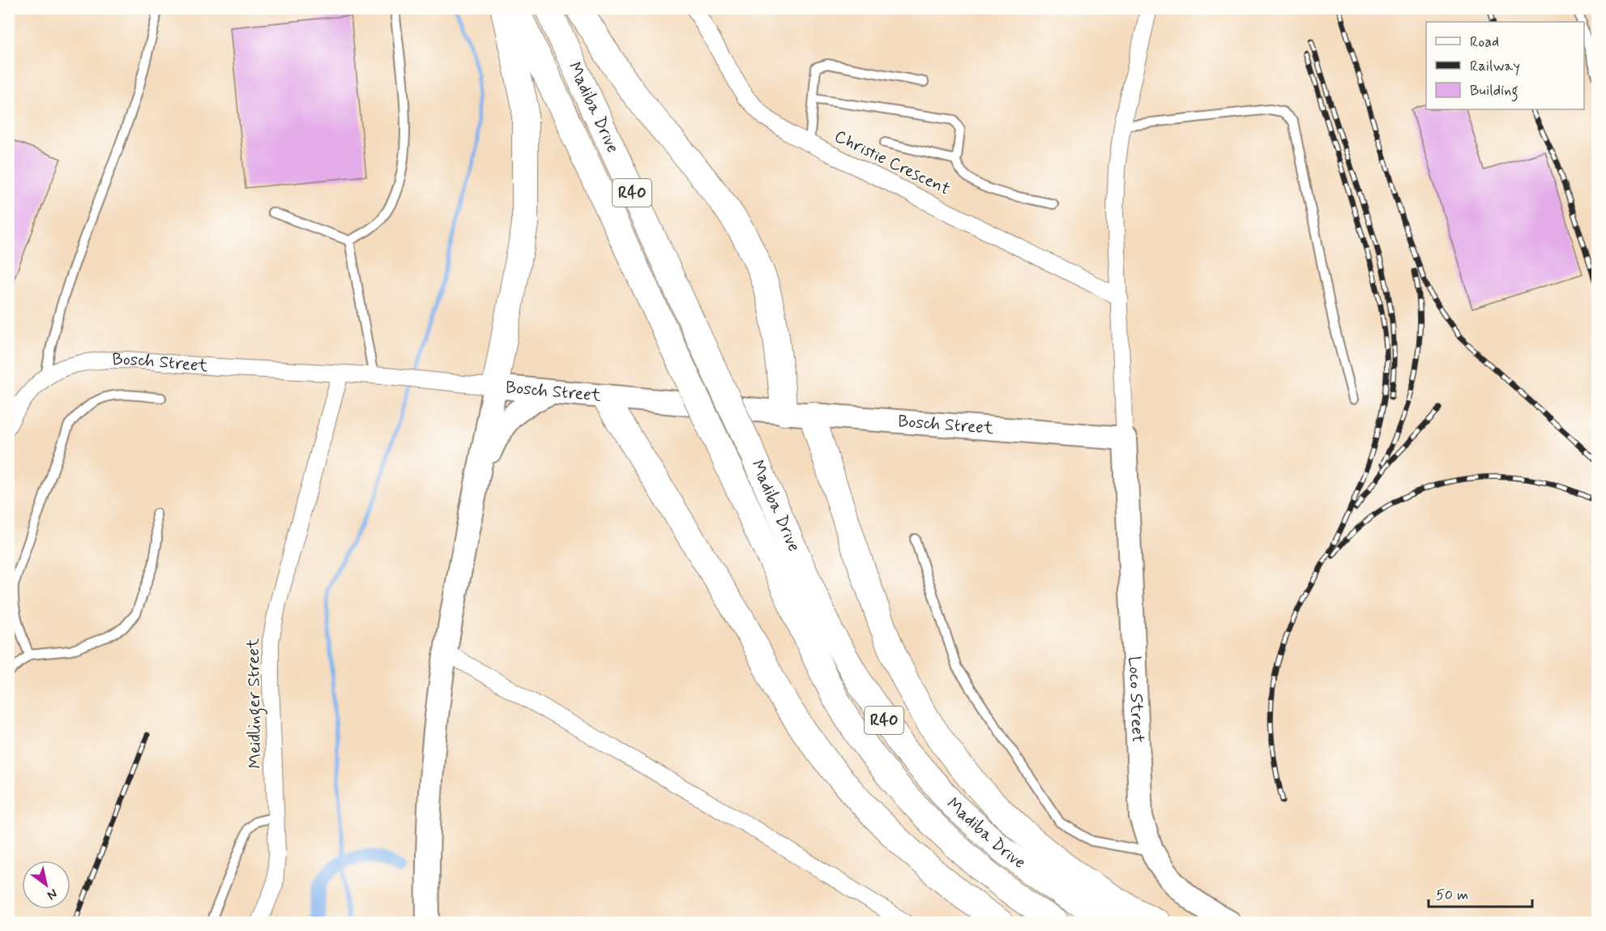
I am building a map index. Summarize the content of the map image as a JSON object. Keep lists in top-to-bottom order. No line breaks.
{"streets":{"main road":["Madiba Drive","R40"],"street":["Christie Crescent","Bosch Street","Loco Street","Meidlinger Street"]},"crossings":[["Bosch Street","Loco Street"],["Bosch Street","Meidlinger Street"]],"legend":["Road","Railway","Building"],"scale_bar":"50 m","north":"bottom right"}
